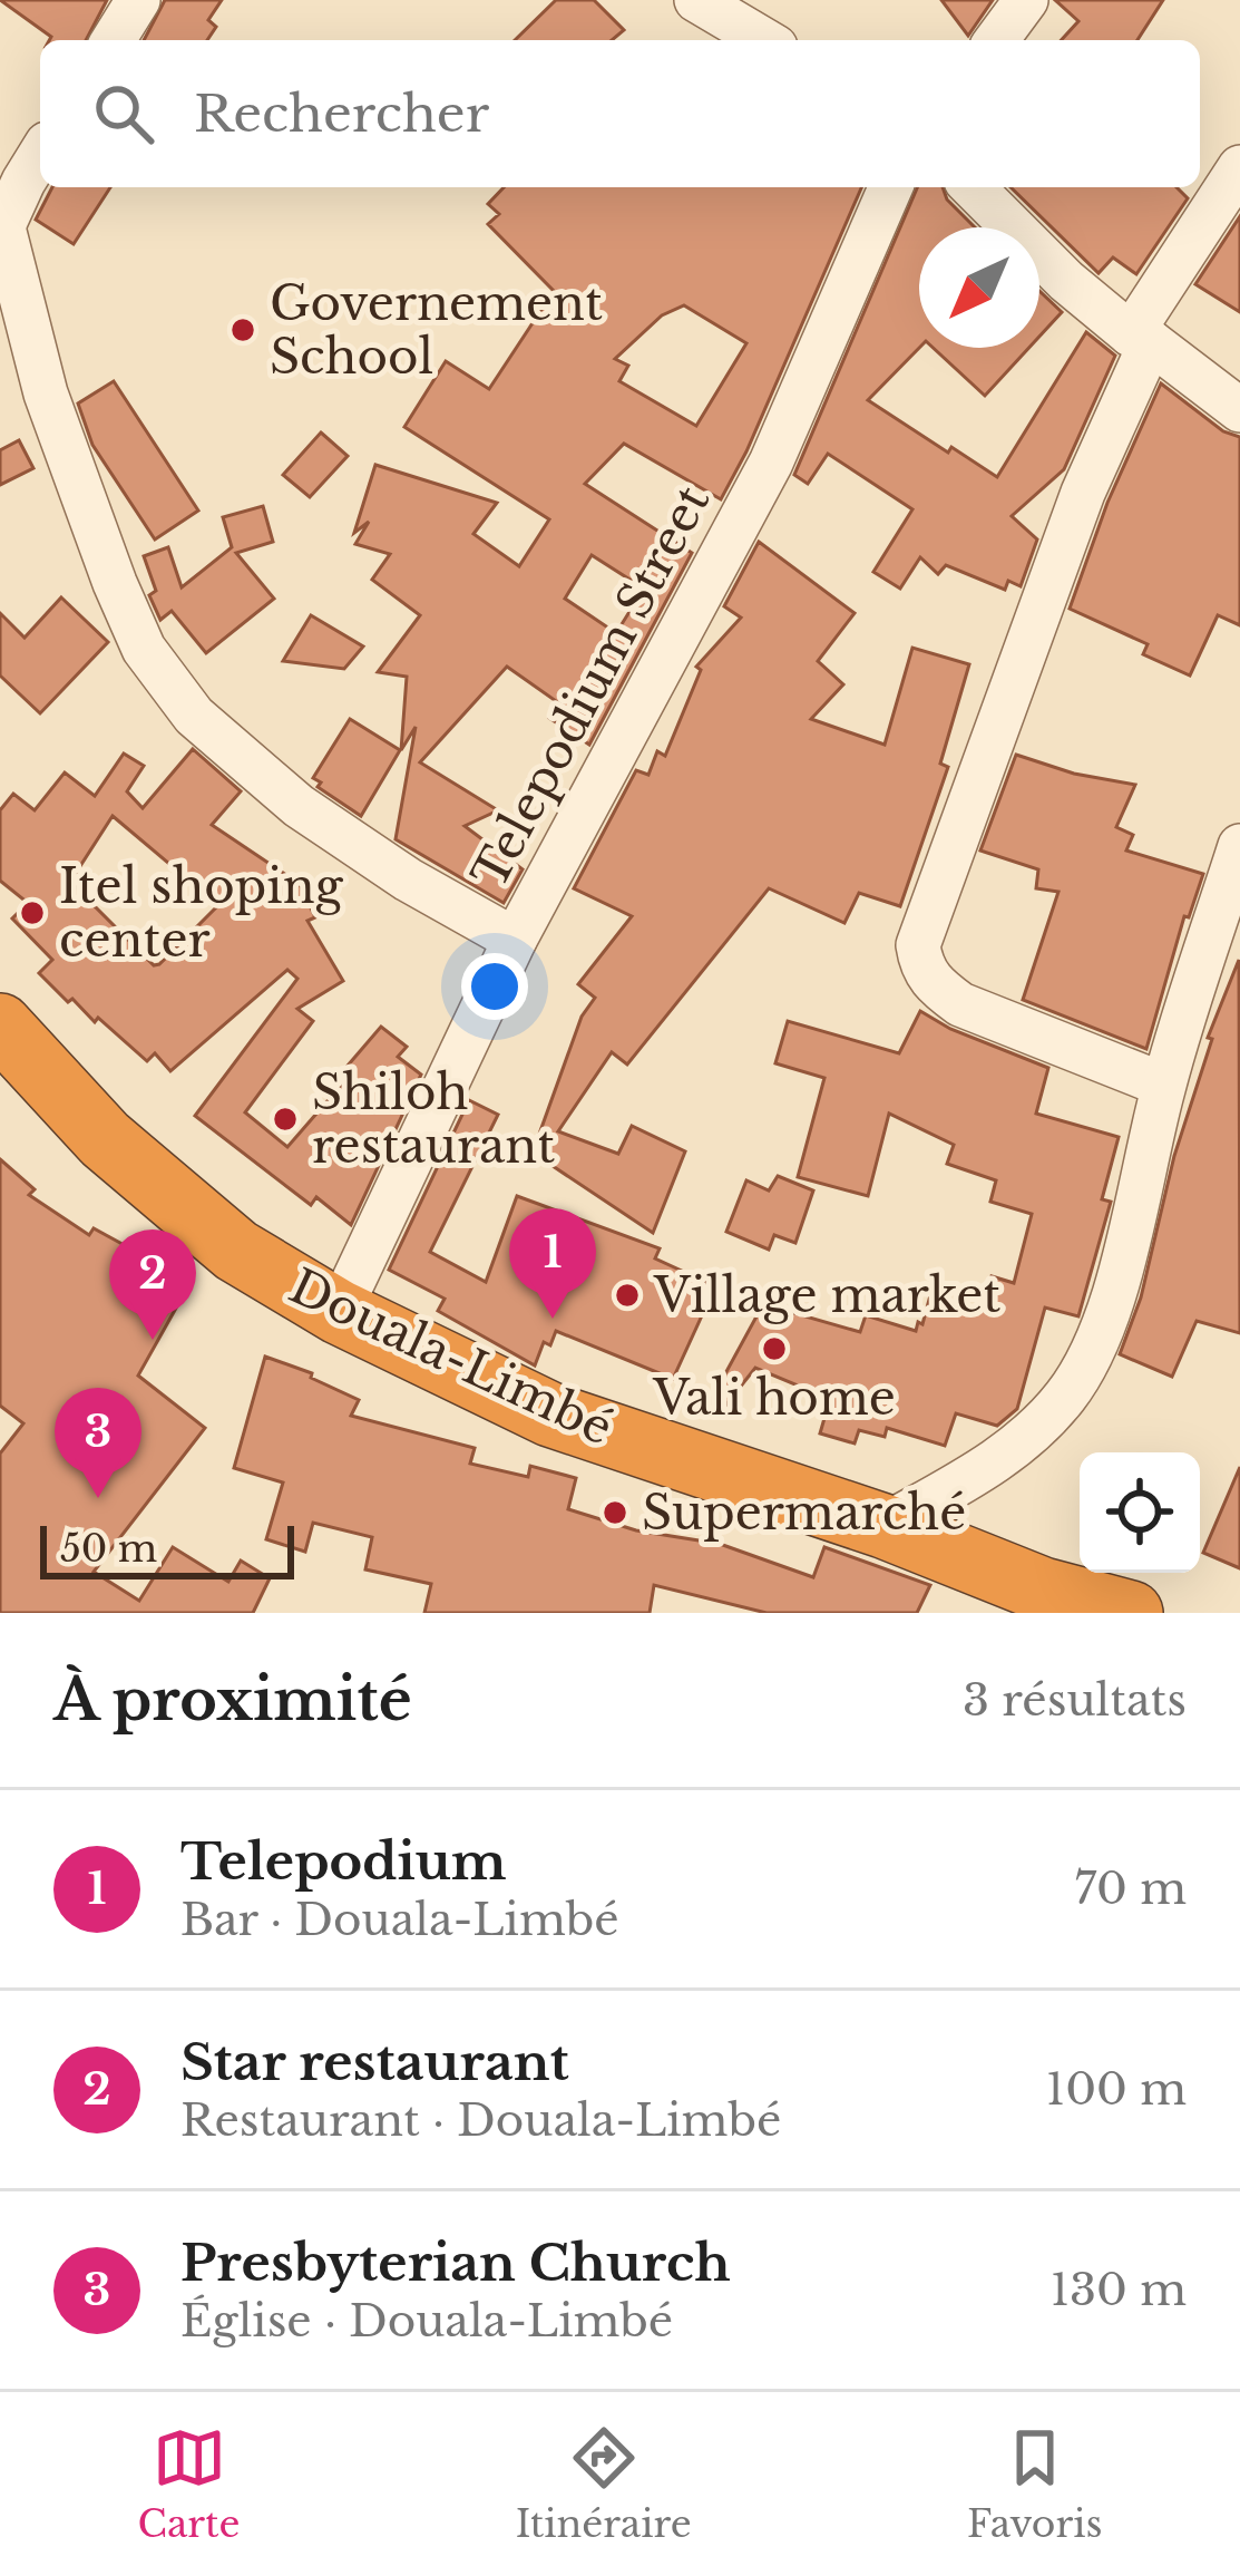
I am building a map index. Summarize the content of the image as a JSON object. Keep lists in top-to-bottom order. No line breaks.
{"streets":{"highway":["Douala-Limbé"],"street":["Telepodium Street"]},"crossings":[["Telepodium Street","Douala-Limbé"]],"places":["Governement School","Itel shoping center","Shiloh restaurant","Village market","Vali home","Supermarché"],"scale_bar":"50 m","north":"bottom left","page":{"search":"Rechercher","pins":["1","2","3"],"scale":"50 m","heading":["À proximité","3 résultats"],"list":[{"mark":"1","name":"Telepodium","note":"Bar · Douala-Limbé","value":"70 m"},{"mark":"2","name":"Star restaurant","note":"Restaurant · Douala-Limbé","value":"100 m"},{"mark":"3","name":"Presbyterian Church","note":"Église · Douala-Limbé","value":"130 m"}],"nav":["Carte","Itinéraire","Favoris"]}}
